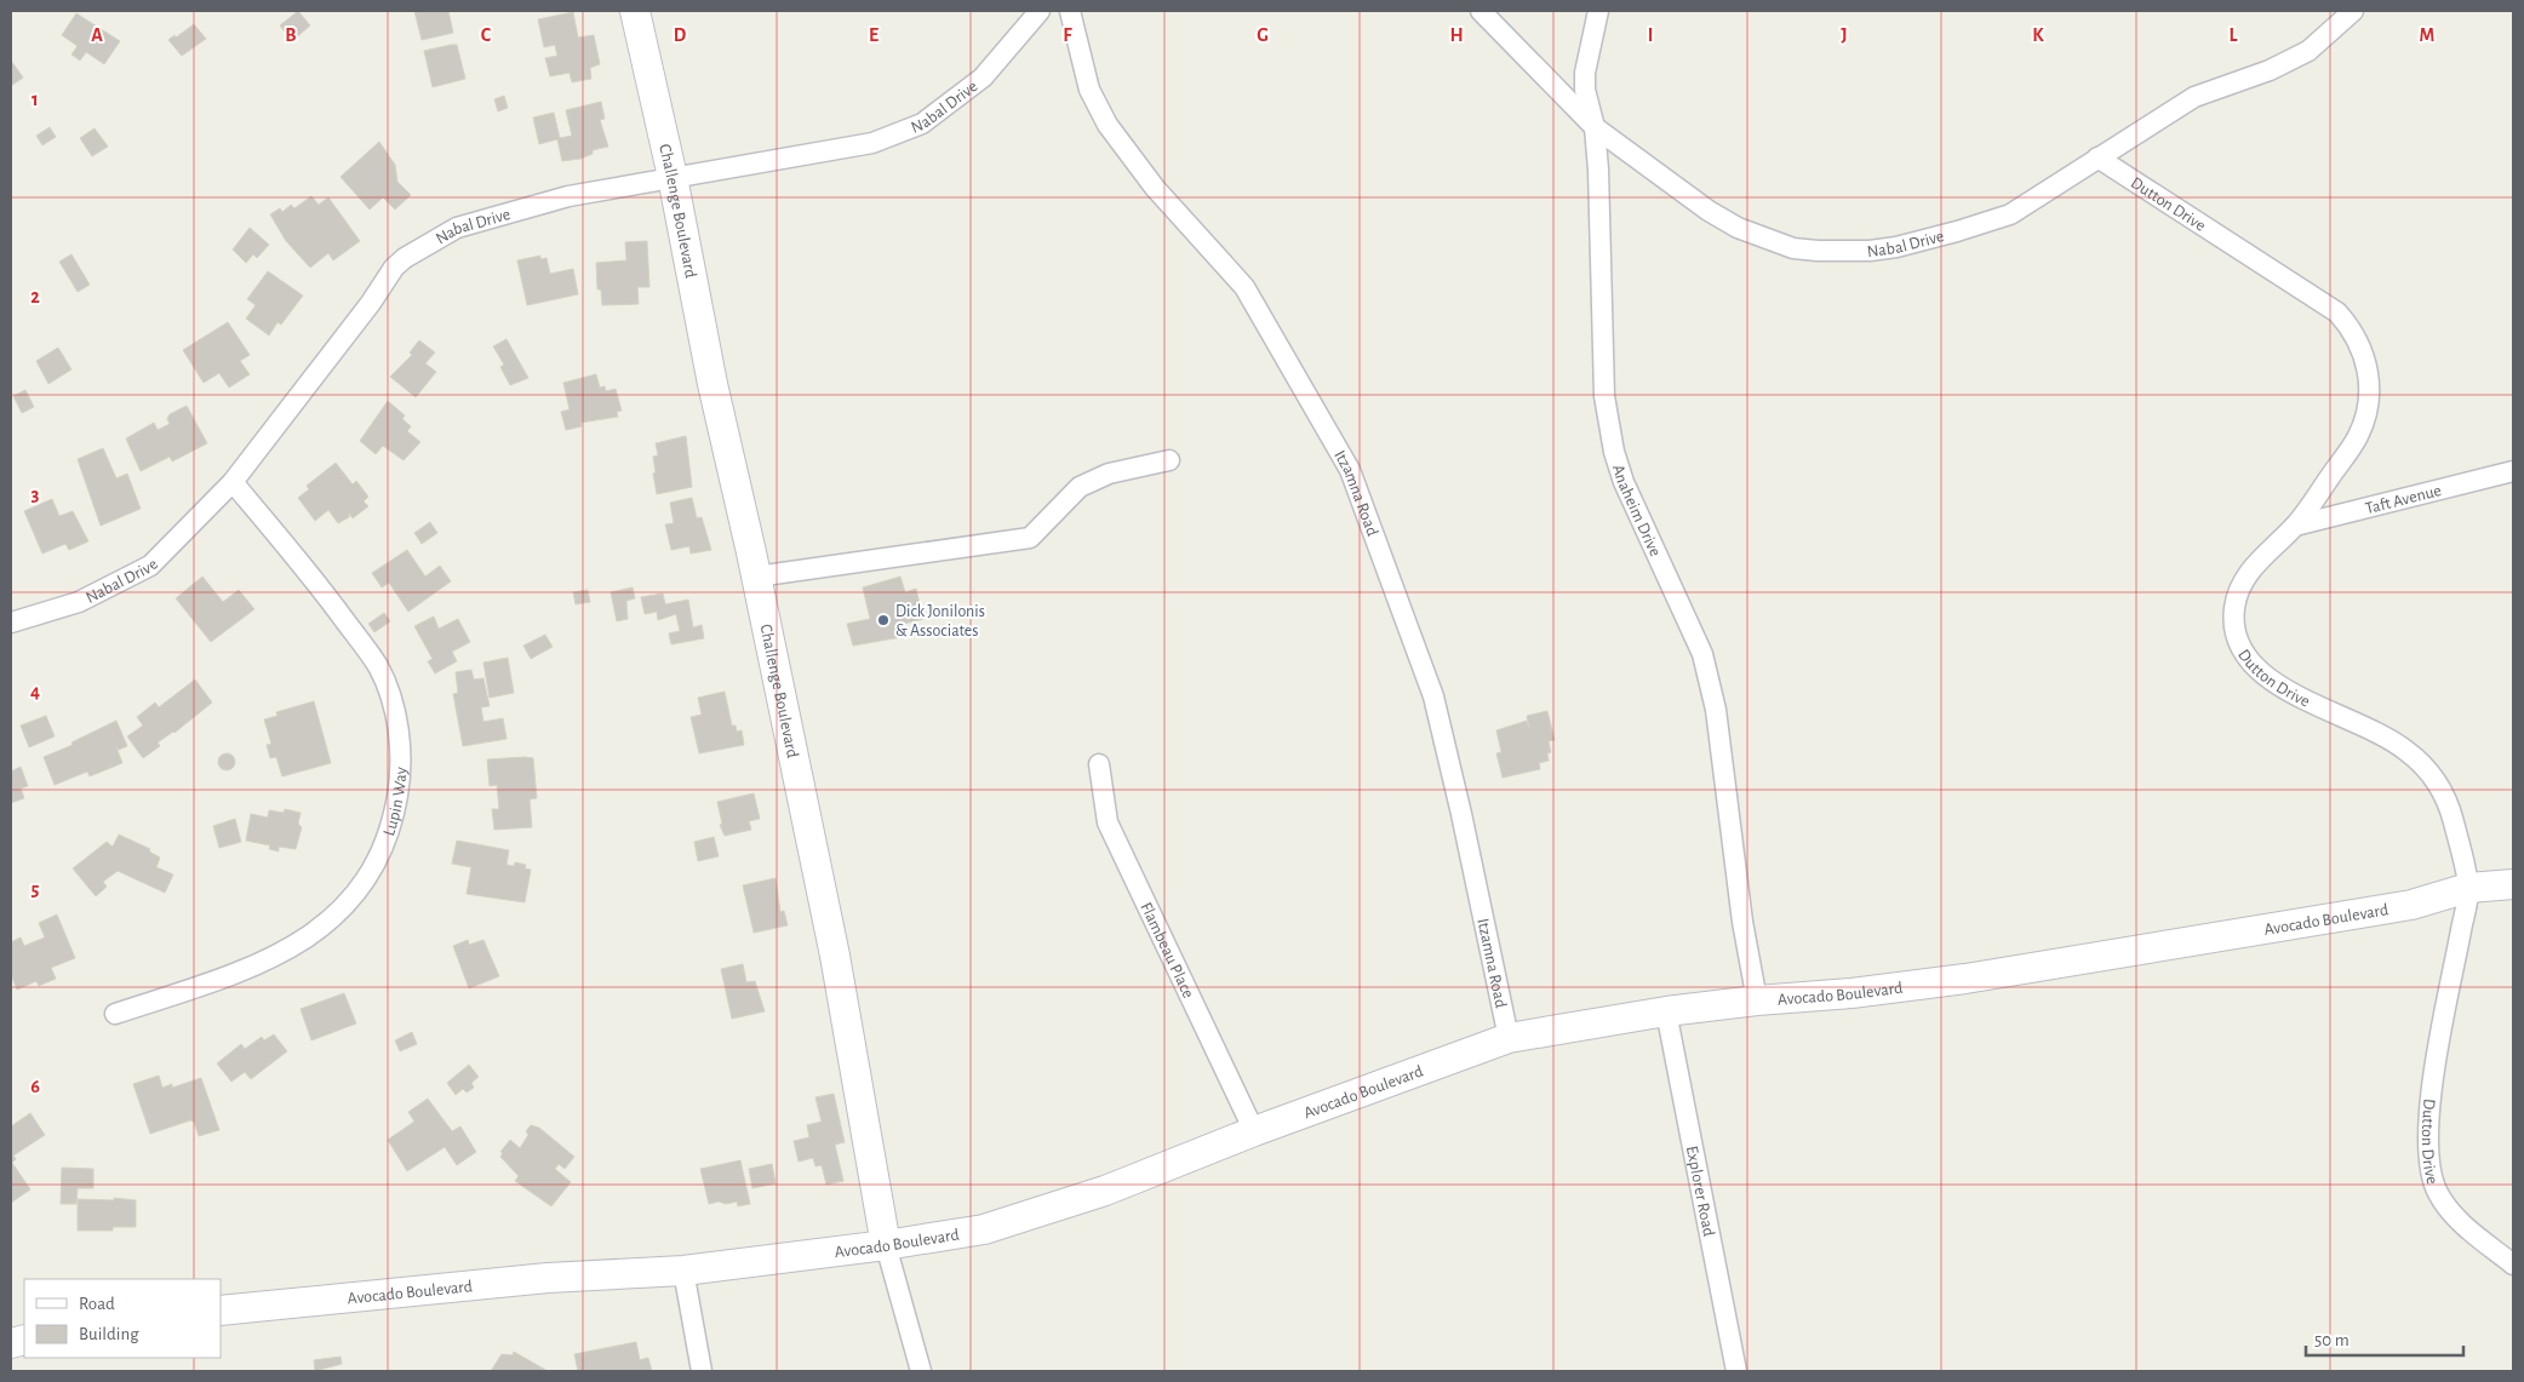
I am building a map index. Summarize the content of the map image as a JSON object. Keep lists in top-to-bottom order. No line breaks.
{"streets":{"main road":["Challenge Boulevard","Avocado Boulevard"],"street":["Nabal Drive","Dutton Drive","Itzamna Road","Taft Avenue","Anaheim Drive","Lupin Way","Flambeau Place","Explorer Road"]},"crossings":[["Nabal Drive","Dutton Drive"],["Nabal Drive","Challenge Boulevard"],["Nabal Drive","Anaheim Drive"],["Nabal Drive","Lupin Way"],["Dutton Drive","Taft Avenue"],["Dutton Drive","Avocado Boulevard"],["Challenge Boulevard","Avocado Boulevard"],["Itzamna Road","Avocado Boulevard"],["Anaheim Drive","Avocado Boulevard"],["Avocado Boulevard","Flambeau Place"],["Avocado Boulevard","Explorer Road"]],"places":["Dick Jonilonis & Associates"],"legend":["Road","Building"],"scale_bar":"50 m","grid":{"columns":["A","B","C","D","E","F","G","H","I","J","K","L","M"],"rows":["1","2","3","4","5","6"]}}
